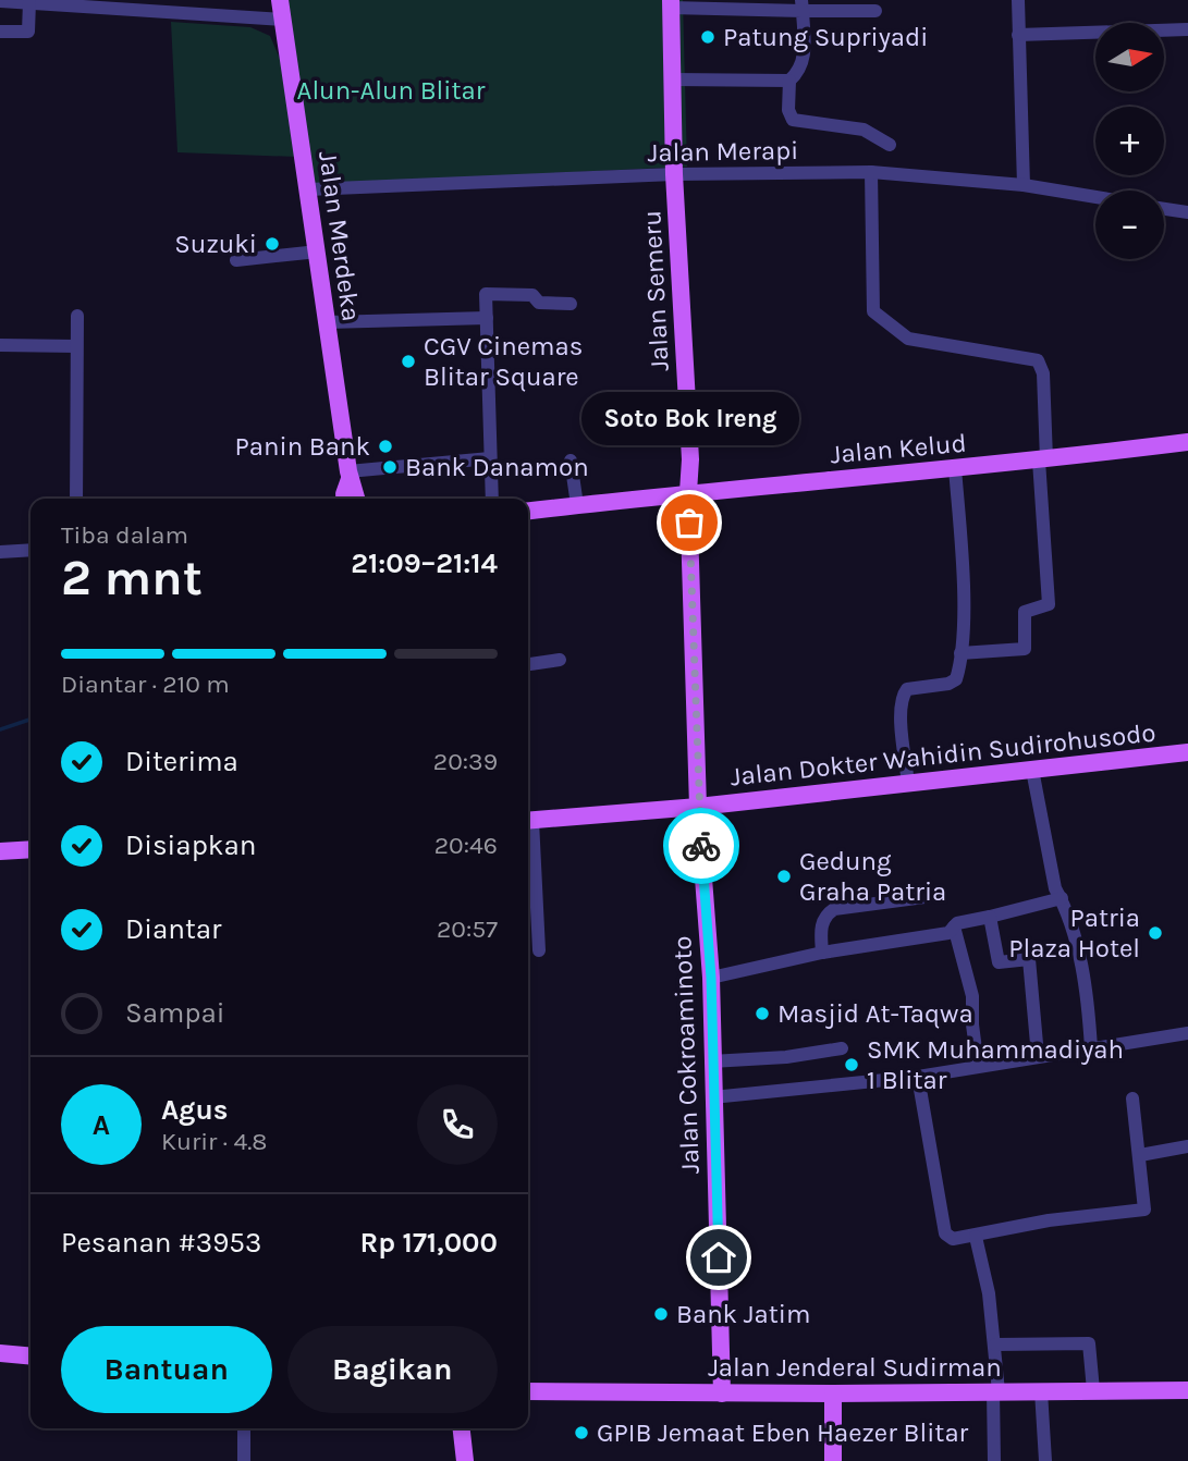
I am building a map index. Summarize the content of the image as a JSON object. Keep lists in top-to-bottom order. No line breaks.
{"streets":{"main road":["Jalan Merdeka","Jalan Semeru","Jalan Kelud","Jalan Dokter Wahidin Sudirohusodo","Jalan Cokroaminoto","Jalan Jenderal Sudirman"],"street":["Jalan Merapi"]},"crossings":[["Jalan Merapi","Jalan Merdeka"],["Jalan Merapi","Jalan Semeru"],["Jalan Semeru","Jalan Kelud"],["Jalan Semeru","Jalan Dokter Wahidin Sudirohusodo"],["Jalan Semeru","Jalan Cokroaminoto"],["Jalan Dokter Wahidin Sudirohusodo","Jalan Cokroaminoto"],["Jalan Cokroaminoto","Jalan Jenderal Sudirman"]],"parks":["Alun-Alun Blitar"],"places":["Patung Supriyadi","Suzuki","CGV Cinemas Blitar Square","Panin Bank","Bank Danamon","Soto Bok Ireng","Gedung Graha Patria","Patria Plaza Hotel","Masjid At-Taqwa","SMK Muhammadiyah 1 Blitar","Bank Jatim","GPIB Jemaat Eben Haezer Blitar"],"north":"right","page":{"map_buttons":["+","−"],"bubble":"Soto Bok Ireng","heading":["2 mnt","Tiba dalam","21:09–21:14"],"panel":["Agus","Kurir · 4.8","Pesanan #3953","Rp 171,000"],"bar":"Diantar · 210 m","list":[["Diterima","20:39"],["Disiapkan","20:46"],["Diantar","20:57"],"Sampai"],"round":"A","buttons":["Bantuan","Bagikan"]}}
